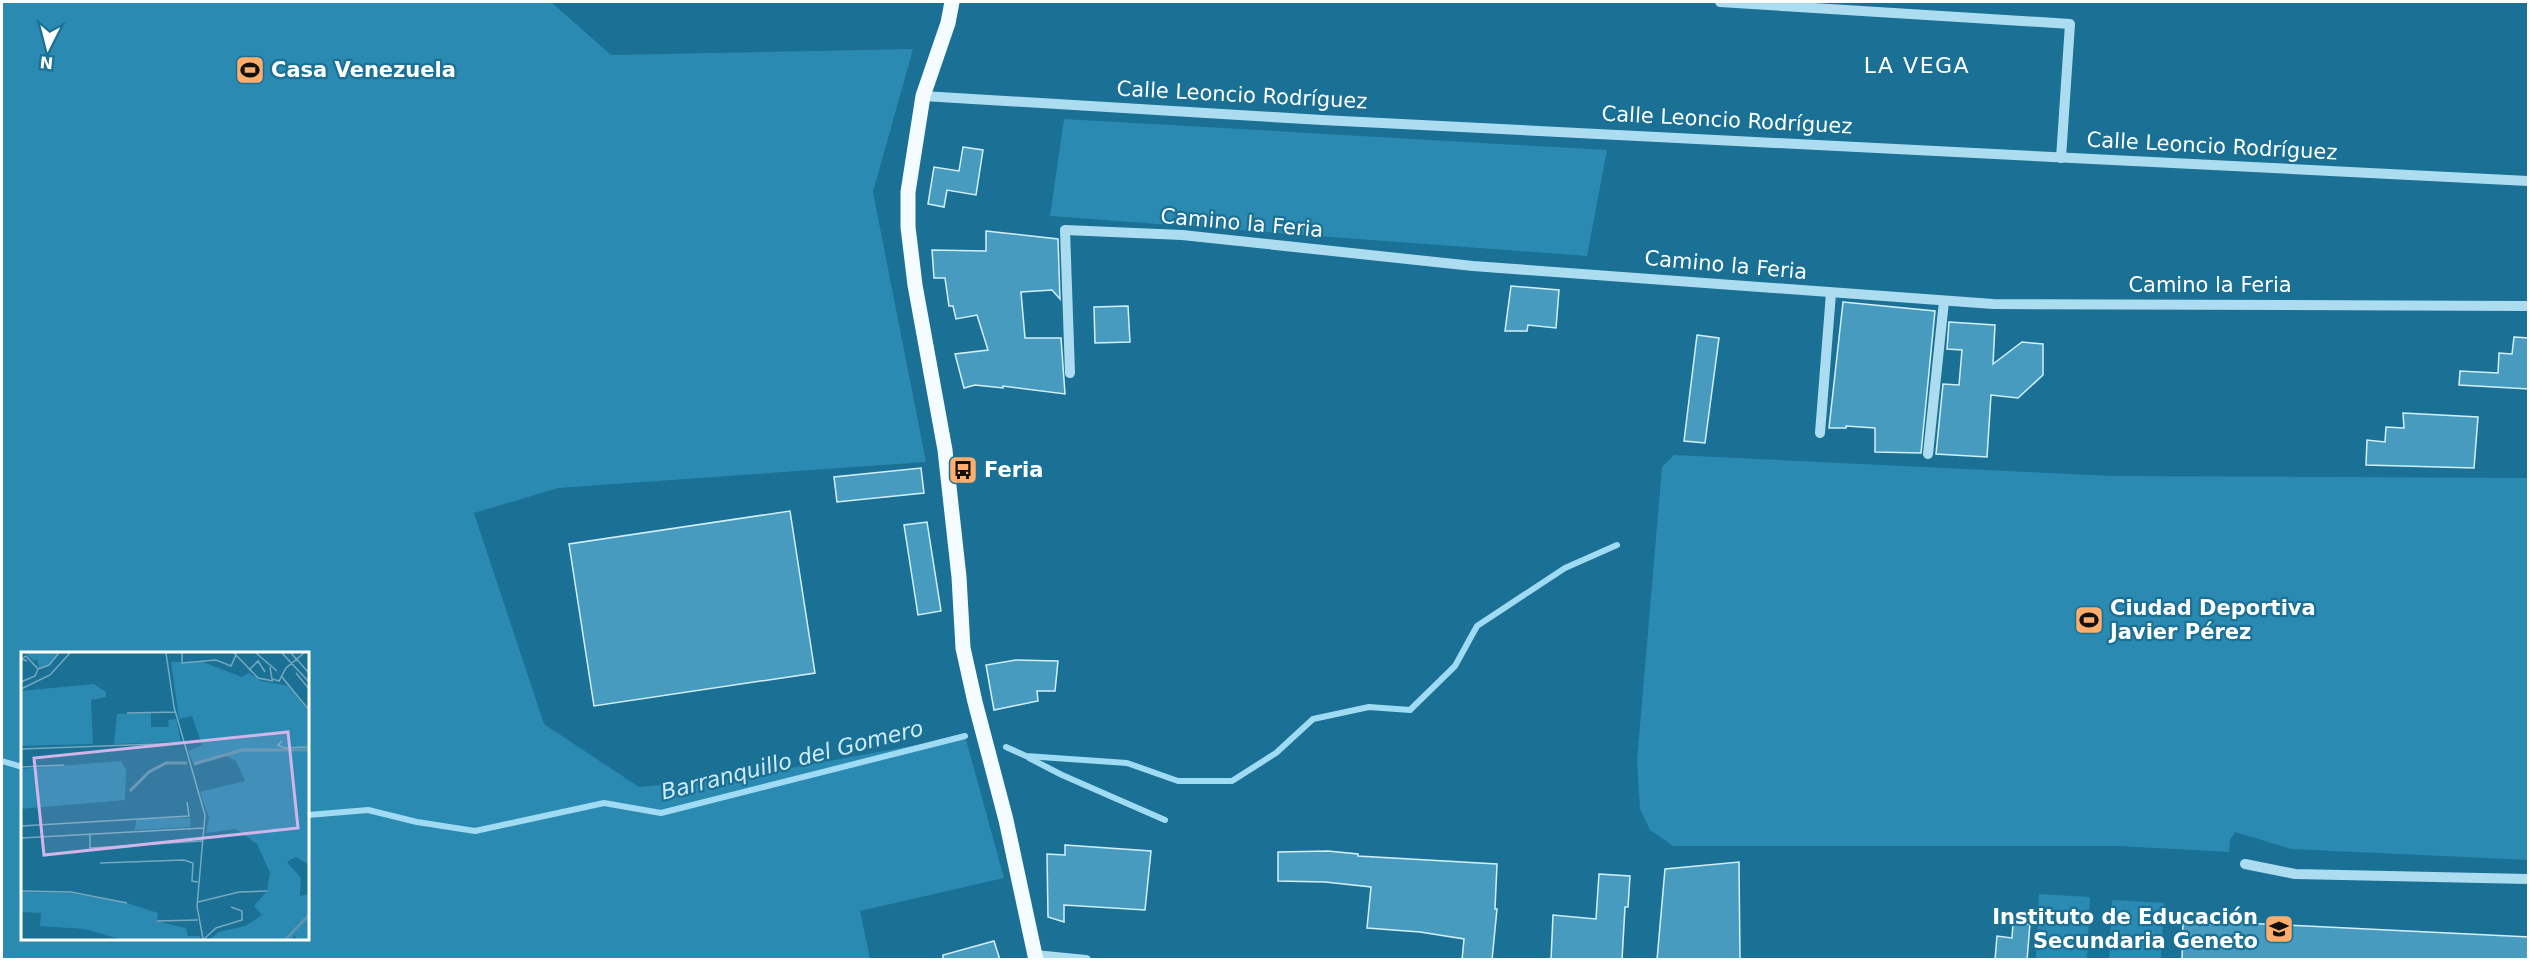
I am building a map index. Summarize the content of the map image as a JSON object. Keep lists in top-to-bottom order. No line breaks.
{"streets":{"street":["Calle Leoncio Rodríguez","Camino la Feria"]},"districts":["LA VEGA"],"water":["Barranquillo del Gomero"],"places":{"sports":["Casa Venezuela","Ciudad Deportiva Javier Pérez"],"bus stop":["Feria"],"school or university":["Instituto de Educación Secundaria Geneto"]},"north":"bottom"}
